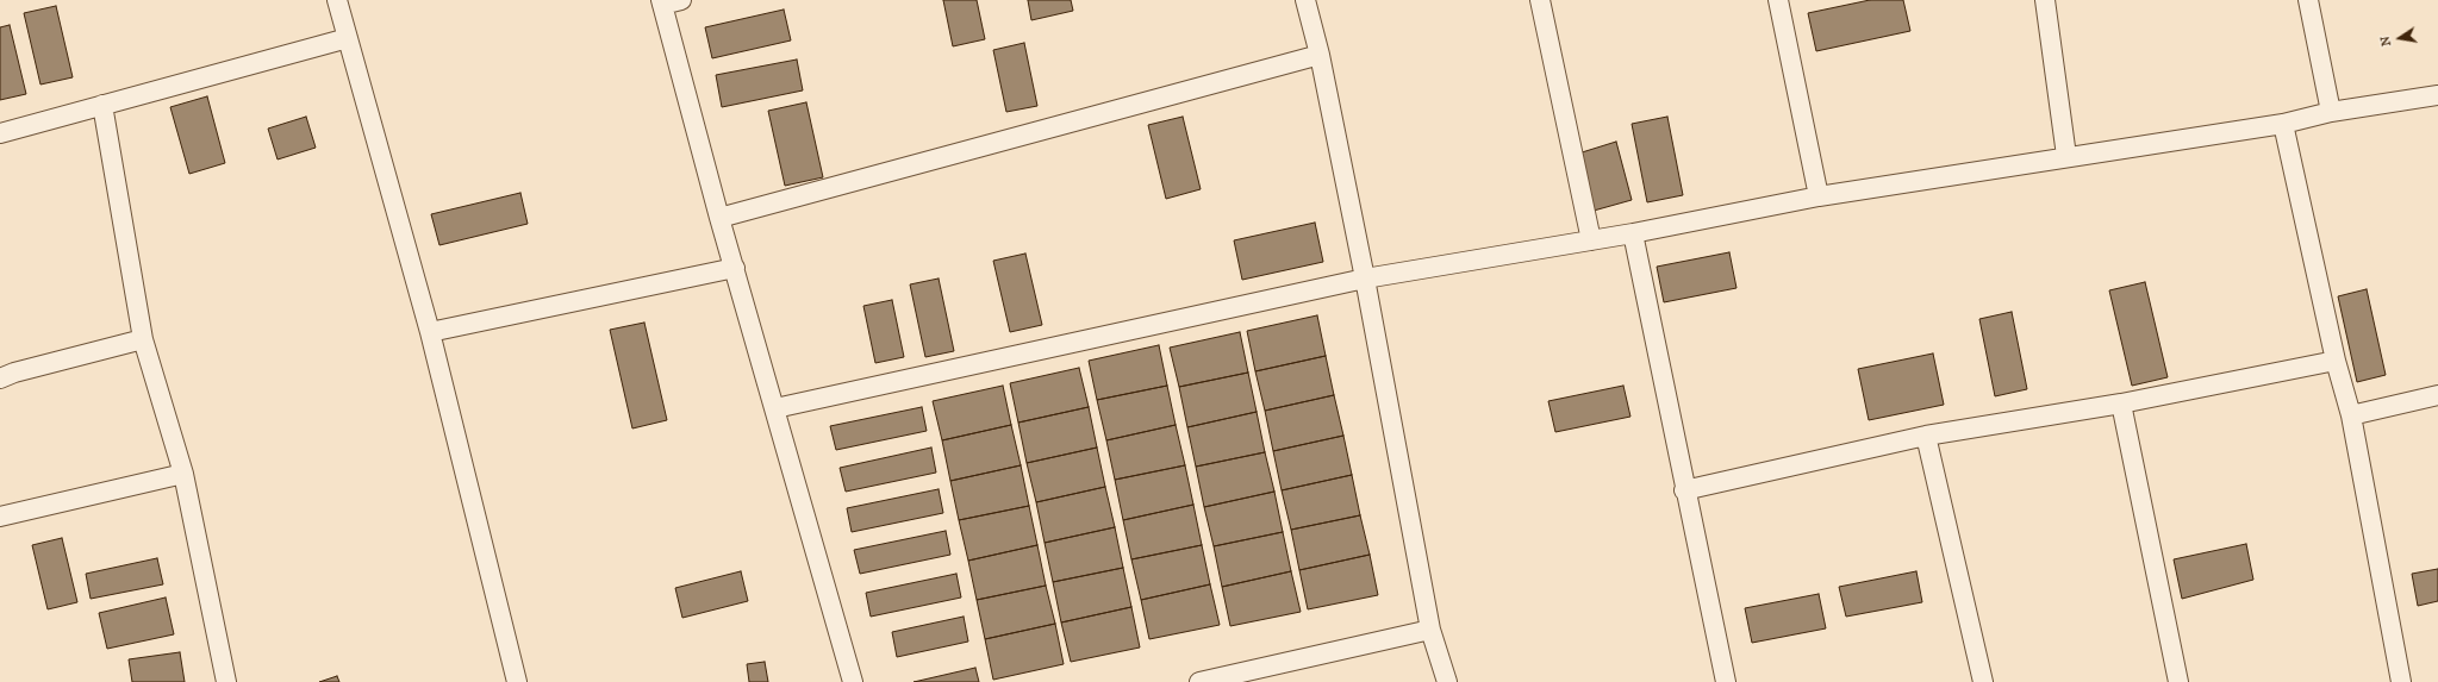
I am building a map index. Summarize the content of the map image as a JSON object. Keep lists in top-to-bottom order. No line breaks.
{"north":"left"}
